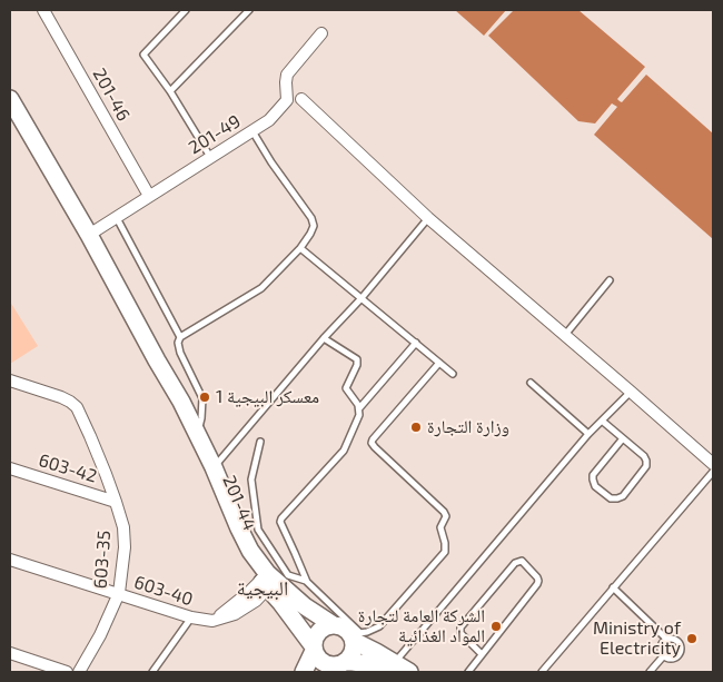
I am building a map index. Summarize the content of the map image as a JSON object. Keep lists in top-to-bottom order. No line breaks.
{"streets":{"street":["201-46","201-49","603-42","201-44","603-35","603-40"]},"crossings":[["201-46","201-49"],["201-49","201-44"],["603-42","603-35"],["201-44","603-40"],["603-35","603-40"]],"districts":["البيجية"],"places":["معسكر البيجية 1","وزارة التجارة","الشركة العامة لتجارة المواد الغذائية","Ministry of Electricity"]}
